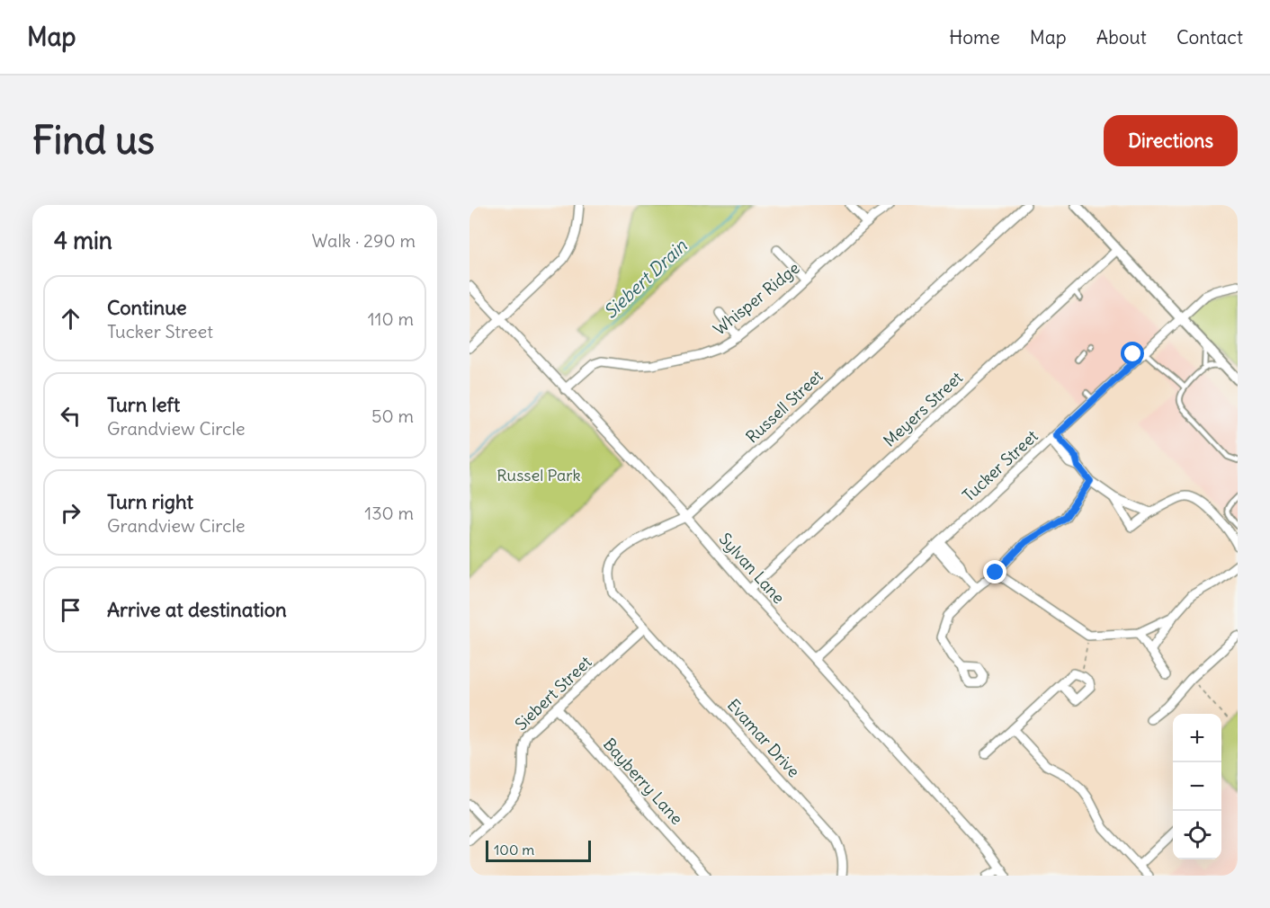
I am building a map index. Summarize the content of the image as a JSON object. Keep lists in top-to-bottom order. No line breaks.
{"streets":{"street":["Whisper Ridge","Russell Street","Meyers Street","Tucker Street","Sylvan Lane","Siebert Street","Evamar Drive","Bayberry Lane"]},"crossings":[["Whisper Ridge","Sylvan Lane"],["Russell Street","Sylvan Lane"],["Russell Street","Siebert Street"],["Russell Street","Evamar Drive"],["Meyers Street","Sylvan Lane"],["Tucker Street","Sylvan Lane"],["Siebert Street","Evamar Drive"],["Siebert Street","Bayberry Lane"]],"water":["Siebert Drain"],"parks":["Russel Park"],"scale_bar":"100 m","page":{"header":"Map","nav":["Home","Map","About","Contact"],"buttons":"Directions","title":"Find us","heading":["4 min","Walk · 290 m"],"list":[["Continue","Tucker Street","110 m"],["Turn left","Grandview Circle","50 m"],["Turn right","Grandview Circle","130 m"],"Arrive at destination"],"map_buttons":["+","−"],"scale":"100 m"}}
